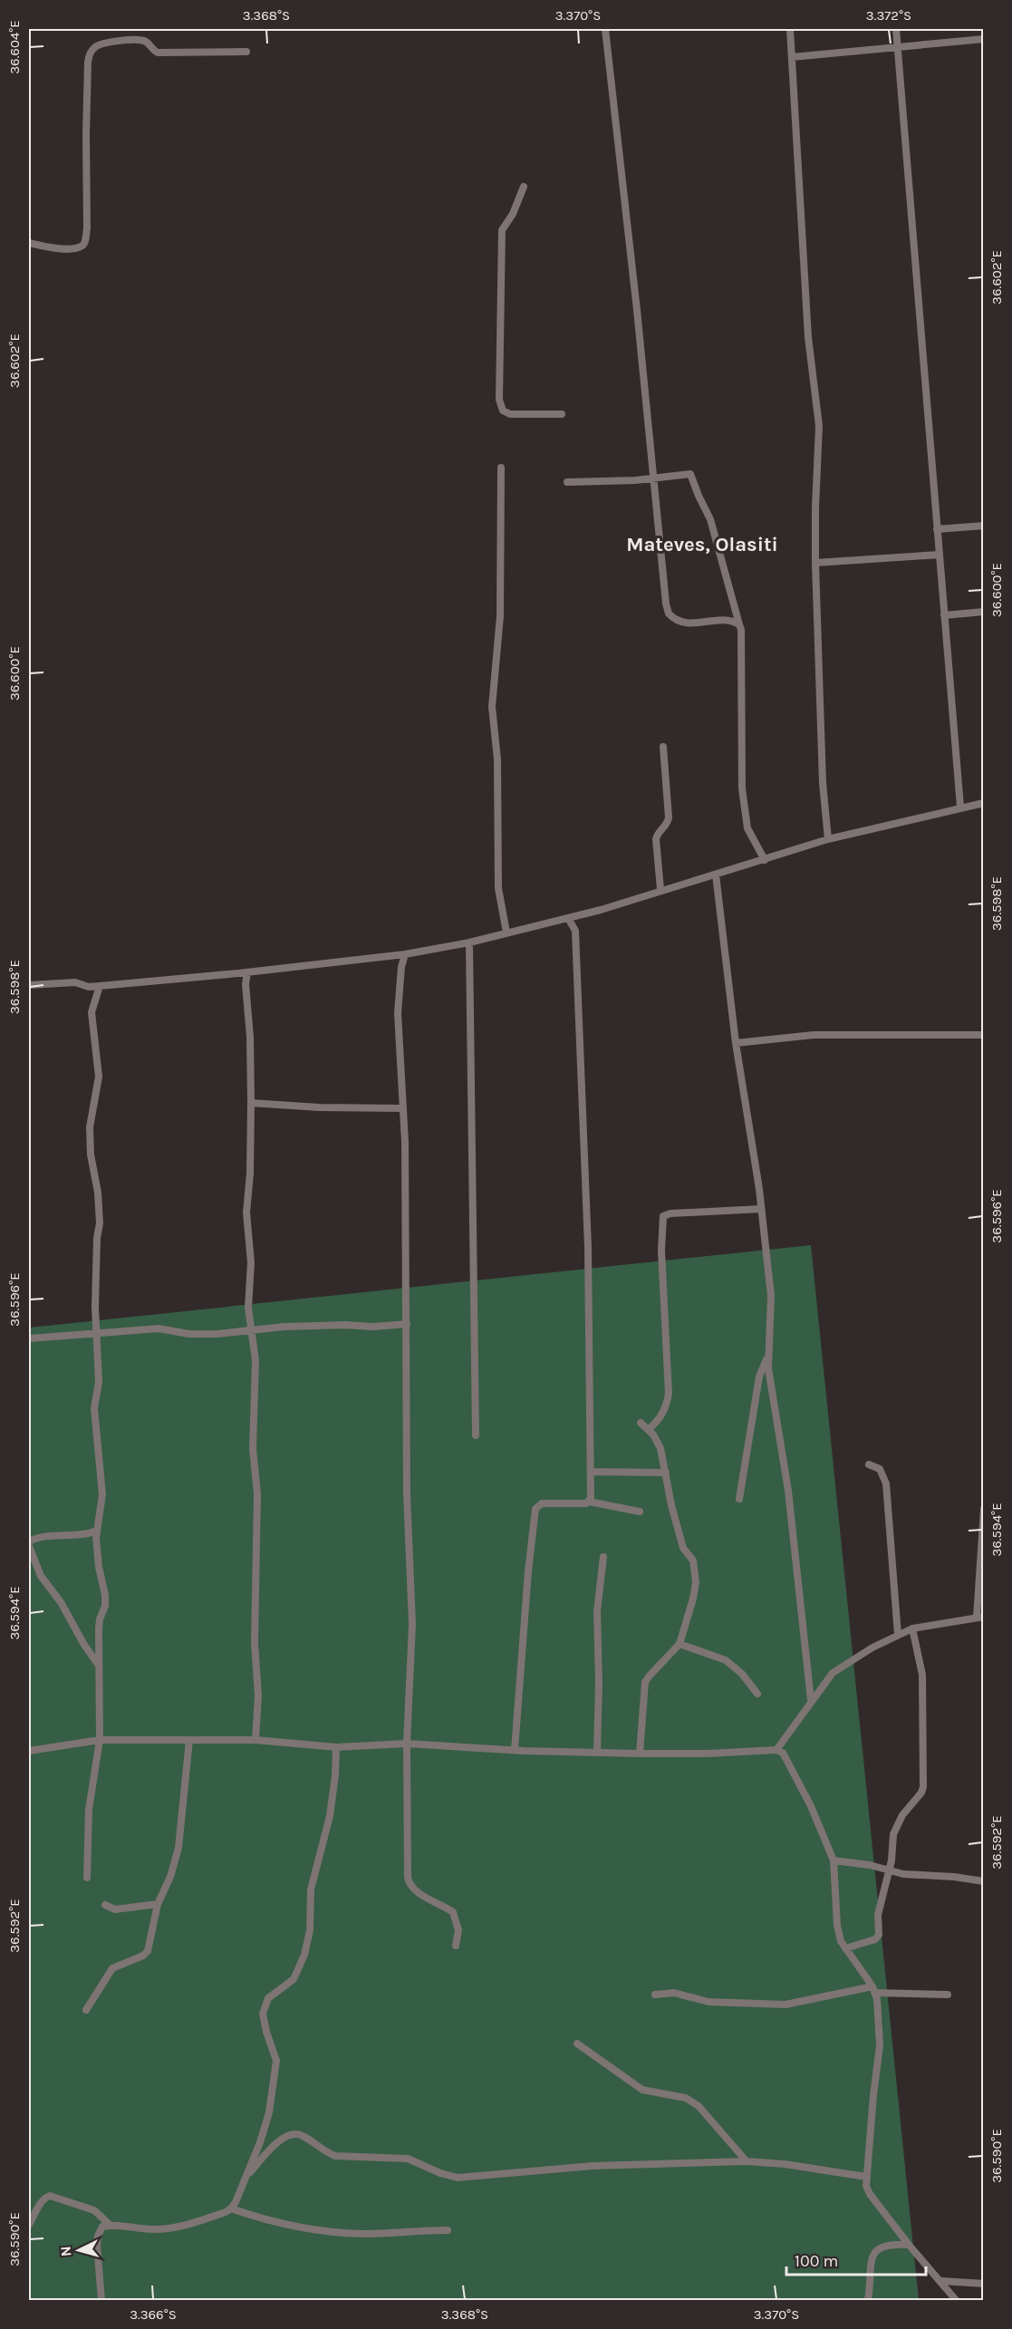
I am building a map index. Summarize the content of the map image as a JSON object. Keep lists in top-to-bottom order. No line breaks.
{"districts":["Mateves, Olasiti"],"scale_bar":"100 m","north":"left","coordinates":["3.368°S","3.370°S","3.372°S","36.604°E","36.602°E","36.600°E","36.598°E","36.596°E","36.594°E","36.592°E","36.590°E","3.366°S"]}
